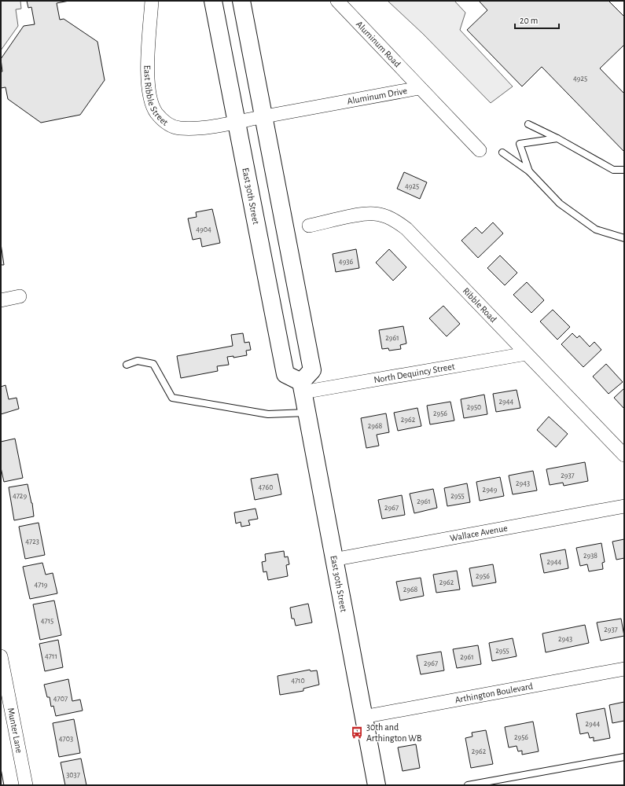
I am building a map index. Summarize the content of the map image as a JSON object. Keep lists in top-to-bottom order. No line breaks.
{"streets":{"main road":["East 30th Street"],"street":["Aluminum Road","East Ribble Street","Aluminum Drive","Ribble Road","North Dequincy Street","Wallace Avenue","Arthington Boulevard","Munter Lane"]},"crossings":[["Aluminum Road","Aluminum Drive"],["East Ribble Street","Aluminum Drive"],["East Ribble Street","East 30th Street"],["Aluminum Drive","East 30th Street"],["East 30th Street","North Dequincy Street"],["East 30th Street","Wallace Avenue"],["East 30th Street","Arthington Boulevard"],["Ribble Road","North Dequincy Street"]],"places":{"bus stop":["30th and Arthington WB"]},"house_numbers":["4925","4925","4904","4936","2961","2944","2950","2956","2962","2968","2937","2943","4760","2949","4729","2955","2961","2967","4723","2938","2944","2956","2962","4719","2968","4715","2937","2943","2955","4711","2961","2967","4710","4707","2944","2956","4703","2962","3037"],"scale_bar":"20 m"}
